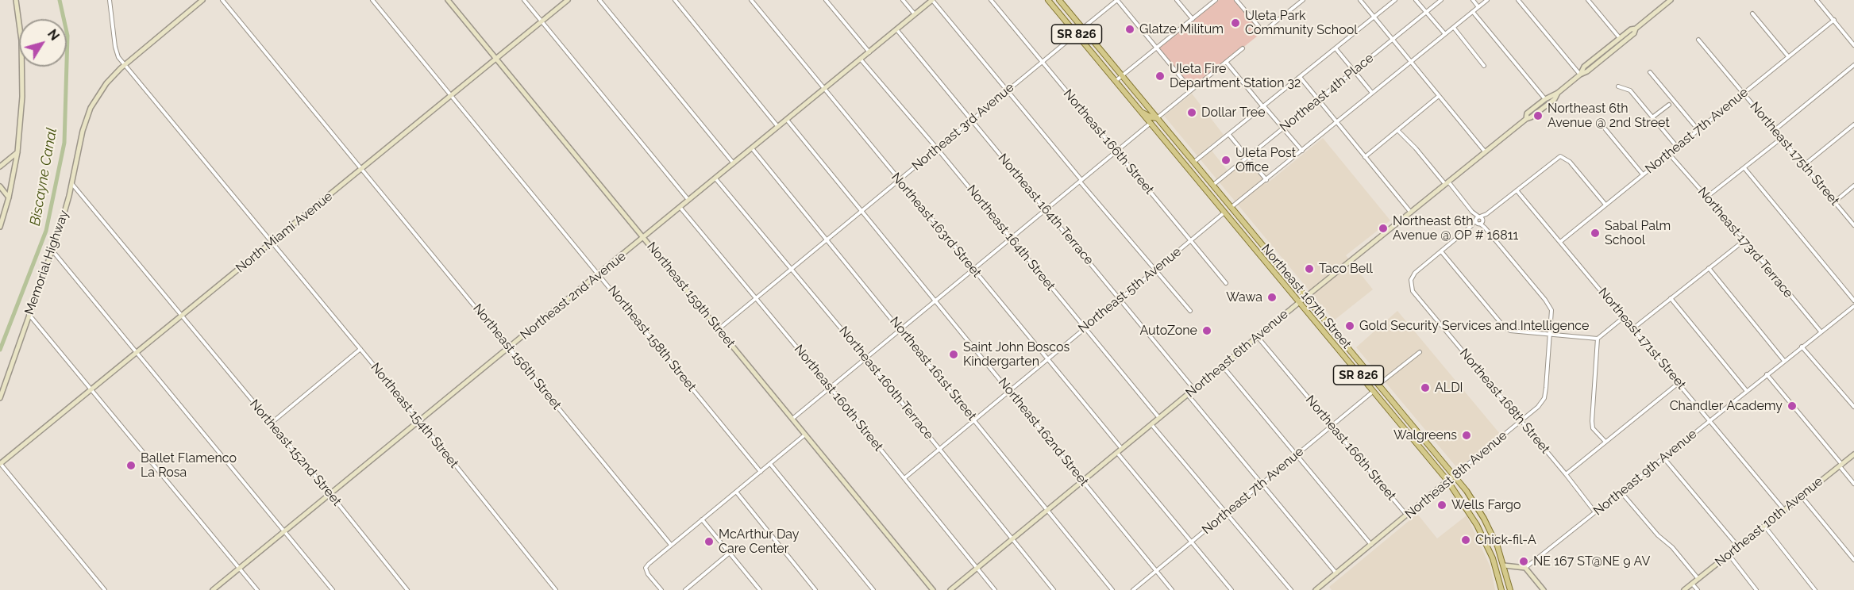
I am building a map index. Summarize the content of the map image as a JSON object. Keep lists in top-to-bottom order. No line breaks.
{"streets":{"main road":["SR 826","Northeast 167th Street"],"street":["Northeast 4th Place","Northeast 3rd Avenue","Northeast 7th Avenue","Northeast 166th Street","Northeast 175th Street","Northeast 164th Terrace","Northeast 163rd Street","North Miami Avenue","Northeast 164th Street","Northeast 173rd Terrace","Memorial Highway","Northeast 5th Avenue","Northeast 159th Street","Northeast 2nd Avenue","Northeast 158th Street","Northeast 171st Street","Northeast 6th Avenue","Northeast 156th Street","Northeast 161st Street","Northeast 160th Terrace","Northeast 160th Street","Northeast 168th Street","Northeast 154th Street","Northeast 162nd Street","Northeast 152nd Street","Northeast 9th Avenue","Northeast 8th Avenue","Northeast 10th Avenue"]},"crossings":[["SR 826","Northeast 167th Street"],["Northeast 4th Place","Northeast 167th Street"],["Northeast 3rd Avenue","Northeast 166th Street"],["Northeast 3rd Avenue","Northeast 164th Terrace"],["Northeast 3rd Avenue","Northeast 163rd Street"],["Northeast 3rd Avenue","Northeast 164th Street"],["Northeast 3rd Avenue","Northeast 159th Street"],["Northeast 3rd Avenue","Northeast 167th Street"],["Northeast 3rd Avenue","Northeast 161st Street"],["Northeast 3rd Avenue","Northeast 160th Terrace"],["Northeast 3rd Avenue","Northeast 160th Street"],["Northeast 3rd Avenue","Northeast 162nd Street"],["Northeast 7th Avenue","Northeast 166th Street"],["Northeast 7th Avenue","Northeast 175th Street"],["Northeast 7th Avenue","Northeast 163rd Street"],["Northeast 7th Avenue","Northeast 173rd Terrace"],["Northeast 7th Avenue","Northeast 167th Street"],["Northeast 7th Avenue","Northeast 171st Street"],["Northeast 7th Avenue","Northeast 162nd Street"],["Northeast 166th Street","Northeast 5th Avenue"],["Northeast 166th Street","Northeast 6th Avenue"],["Northeast 166th Street","Northeast 8th Avenue"],["Northeast 164th Terrace","Northeast 5th Avenue"],["Northeast 164th Terrace","Northeast 2nd Avenue"],["Northeast 164th Terrace","Northeast 6th Avenue"],["Northeast 163rd Street","Northeast 5th Avenue"],["Northeast 163rd Street","Northeast 2nd Avenue"],["Northeast 163rd Street","Northeast 6th Avenue"],["North Miami Avenue","Northeast 159th Street"],["North Miami Avenue","Northeast 158th Street"],["North Miami Avenue","Northeast 156th Street"],["North Miami Avenue","Northeast 154th Street"],["North Miami Avenue","Northeast 152nd Street"],["Northeast 164th Street","Northeast 5th Avenue"],["Northeast 164th Street","Northeast 2nd Avenue"],["Northeast 164th Street","Northeast 6th Avenue"],["Northeast 173rd Terrace","Northeast 9th Avenue"],["Memorial Highway","Northeast 154th Street"],["Memorial Highway","Northeast 152nd Street"],["Northeast 5th Avenue","Northeast 167th Street"],["Northeast 5th Avenue","Northeast 161st Street"],["Northeast 5th Avenue","Northeast 160th Terrace"],["Northeast 5th Avenue","Northeast 160th Street"],["Northeast 5th Avenue","Northeast 162nd Street"],["Northeast 159th Street","Northeast 2nd Avenue"],["Northeast 2nd Avenue","Northeast 158th Street"],["Northeast 2nd Avenue","Northeast 156th Street"],["Northeast 2nd Avenue","Northeast 161st Street"],["Northeast 2nd Avenue","Northeast 160th Terrace"],["Northeast 2nd Avenue","Northeast 160th Street"],["Northeast 2nd Avenue","Northeast 154th Street"],["Northeast 2nd Avenue","Northeast 162nd Street"],["Northeast 2nd Avenue","Northeast 152nd Street"],["Northeast 167th Street","Northeast 6th Avenue"],["Northeast 167th Street","Northeast 8th Avenue"],["Northeast 171st Street","Northeast 9th Avenue"],["Northeast 171st Street","Northeast 10th Avenue"],["Northeast 6th Avenue","Northeast 161st Street"],["Northeast 6th Avenue","Northeast 160th Terrace"],["Northeast 6th Avenue","Northeast 160th Street"],["Northeast 6th Avenue","Northeast 162nd Street"],["Northeast 168th Street","Northeast 9th Avenue"],["Northeast 168th Street","Northeast 8th Avenue"]],"water":["Biscayne Canal"],"places":["Uleta Park Community School","Glatze Militum","Uleta Fire Department Station 32","Dollar Tree","Northeast 6th Avenue @ 2nd Street","Uleta Post Office","Northeast 6th Avenue @ OP # 16811","Sabal Palm School","Taco Bell","Wawa","Gold Security Services and Intelligence","AutoZone","Saint John Boscos Kindergarten","ALDI","Chandler Academy","Walgreens","Ballet Flamenco La Rosa","Wells Fargo","Chick-fil-A","McArthur Day Care Center","NE 167 ST@NE 9 AV"],"north":"top right"}
